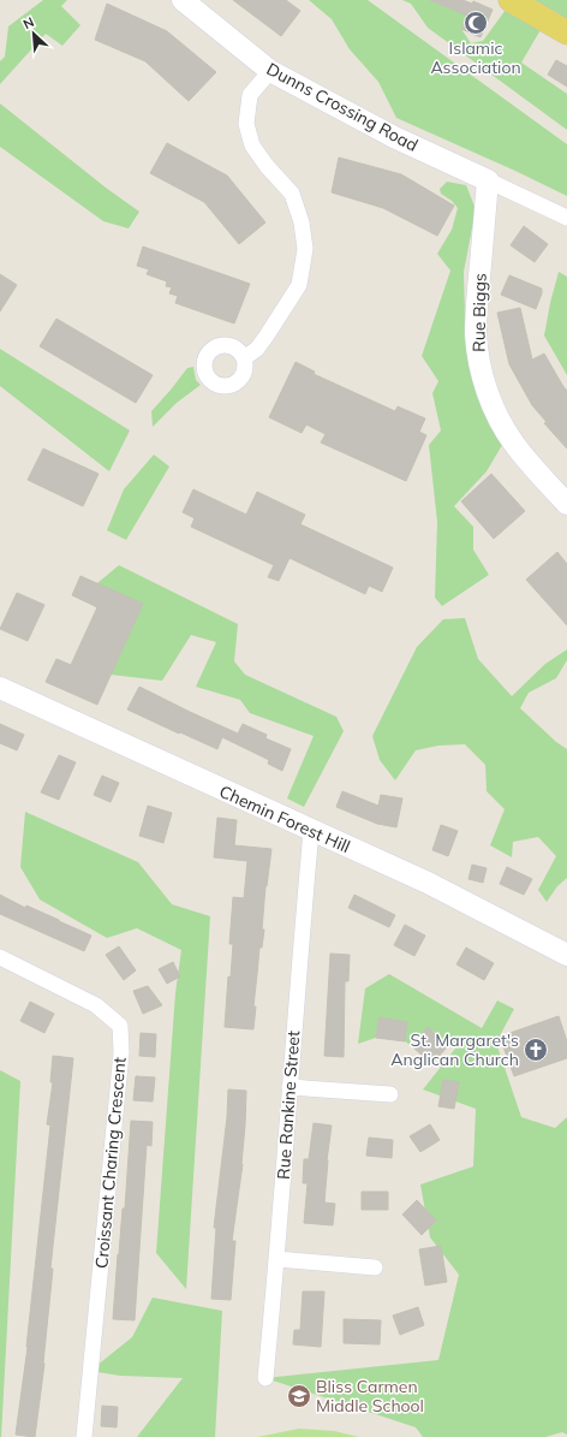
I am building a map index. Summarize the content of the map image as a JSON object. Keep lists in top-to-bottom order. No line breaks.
{"streets":{"street":["Dunns Crossing Road","Rue Biggs","Chemin Forest Hill","Rue Rankine Street","Croissant Charing Crescent"]},"crossings":[["Dunns Crossing Road","Rue Biggs"],["Chemin Forest Hill","Rue Rankine Street"]],"places":{"mosque":["Islamic Association"],"church":["St. Margaret's Anglican Church"],"school or university":["Bliss Carmen Middle School"]},"north":"top left"}
